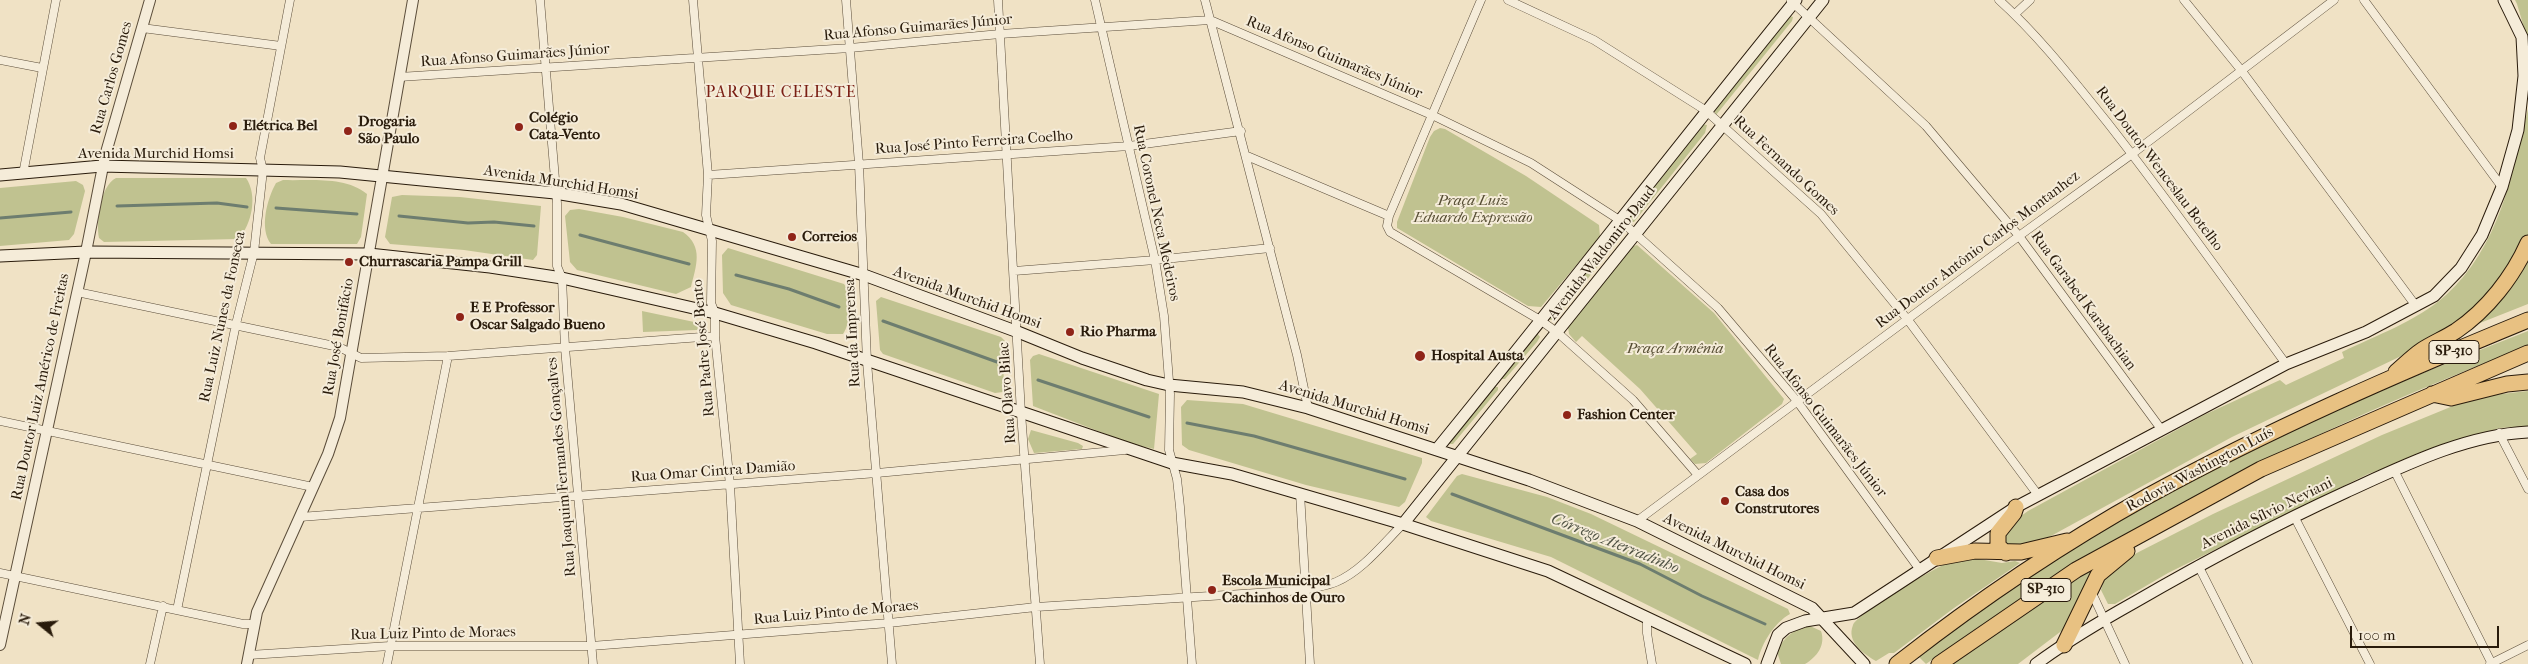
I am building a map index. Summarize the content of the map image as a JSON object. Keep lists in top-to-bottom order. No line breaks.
{"streets":{"highway":["SP-310","Rodovia Washington Luís"],"main road":["Avenida Murchid Homsi","Avenida Waldomiro Daud","Avenida Sílvio Neviani"],"street":["Rua Afonso Guimarães Júnior","Rua Carlos Gomes","Rua José Pinto Ferreira Coelho","Rua Fernando Gomes","Rua Doutor Wenceslau Botelho","Rua Coronel Neca Medeiros","Rua Doutor Antônio Carlos Montanhez","Rua Garabed Karabachian","Rua Luiz Nunes da Fonseca","Rua da Imprensa","Rua José Bonifácio","Rua Padre José Bento","Rua Doutor Luiz Américo de Freitas","Rua Olavo Bilac","Rua Joaquim Fernandes Gonçalves","Rua Omar Cintra Damião","Rua Luiz Pinto de Moraes"]},"crossings":[["Rua Afonso Guimarães Júnior","Rua Coronel Neca Medeiros"],["Rua Afonso Guimarães Júnior","Rua Doutor Antônio Carlos Montanhez"],["Rua Afonso Guimarães Júnior","Avenida Waldomiro Daud"],["Rua Afonso Guimarães Júnior","Rua da Imprensa"],["Rua Afonso Guimarães Júnior","Rua José Bonifácio"],["Rua Afonso Guimarães Júnior","Rua Padre José Bento"],["Rua Afonso Guimarães Júnior","Rua Olavo Bilac"],["Rua Afonso Guimarães Júnior","Rua Joaquim Fernandes Gonçalves"],["Rua Carlos Gomes","Avenida Murchid Homsi"],["Rua Carlos Gomes","Rua Doutor Luiz Américo de Freitas"],["Rua José Pinto Ferreira Coelho","Rua Coronel Neca Medeiros"],["Rua José Pinto Ferreira Coelho","Rua da Imprensa"],["Rua José Pinto Ferreira Coelho","Rua Padre José Bento"],["Rua José Pinto Ferreira Coelho","Rua Olavo Bilac"],["Avenida Murchid Homsi","Rua Coronel Neca Medeiros"],["Avenida Murchid Homsi","Rua Doutor Antônio Carlos Montanhez"],["Avenida Murchid Homsi","Avenida Waldomiro Daud"],["Avenida Murchid Homsi","Rua Luiz Nunes da Fonseca"],["Avenida Murchid Homsi","Rua da Imprensa"],["Avenida Murchid Homsi","Rua José Bonifácio"],["Avenida Murchid Homsi","Rua Padre José Bento"],["Avenida Murchid Homsi","Rua Olavo Bilac"],["Avenida Murchid Homsi","Rua Joaquim Fernandes Gonçalves"],["Rua Fernando Gomes","Rua Doutor Antônio Carlos Montanhez"],["Rua Fernando Gomes","Avenida Waldomiro Daud"],["Rua Doutor Wenceslau Botelho","Rua Doutor Antônio Carlos Montanhez"],["Rua Coronel Neca Medeiros","Rua Luiz Pinto de Moraes"],["Rua Doutor Antônio Carlos Montanhez","Rua Garabed Karabachian"],["Avenida Waldomiro Daud","Rua Garabed Karabachian"],["Avenida Waldomiro Daud","Rua Luiz Pinto de Moraes"],["Rua da Imprensa","Rua Omar Cintra Damião"],["Rua da Imprensa","Rua Luiz Pinto de Moraes"],["Rua José Bonifácio","Rua Omar Cintra Damião"],["Rua José Bonifácio","Rua Luiz Pinto de Moraes"],["Rua Padre José Bento","Rua Omar Cintra Damião"],["Rua Padre José Bento","Rua Luiz Pinto de Moraes"],["Rua Olavo Bilac","Rua Omar Cintra Damião"],["Rua Olavo Bilac","Rua Luiz Pinto de Moraes"],["Rua Joaquim Fernandes Gonçalves","Rua Omar Cintra Damião"],["Rua Joaquim Fernandes Gonçalves","Rua Luiz Pinto de Moraes"]],"districts":["PARQUE CELESTE"],"water":["Córrego Aterradinho"],"parks":["Praça Luiz Eduardo Expressão","Praça Armênia"],"places":["Elétrica Bel","Colégio Cata-Vento","Drogaria São Paulo","Correios","Churrascaria Pampa Grill","E E Professor Oscar Salgado Bueno","Rio Pharma","Hospital Austa","Fashion Center","Casa dos Construtores","Escola Municipal Cachinhos de Ouro"],"scale_bar":"100 m","north":"left"}
